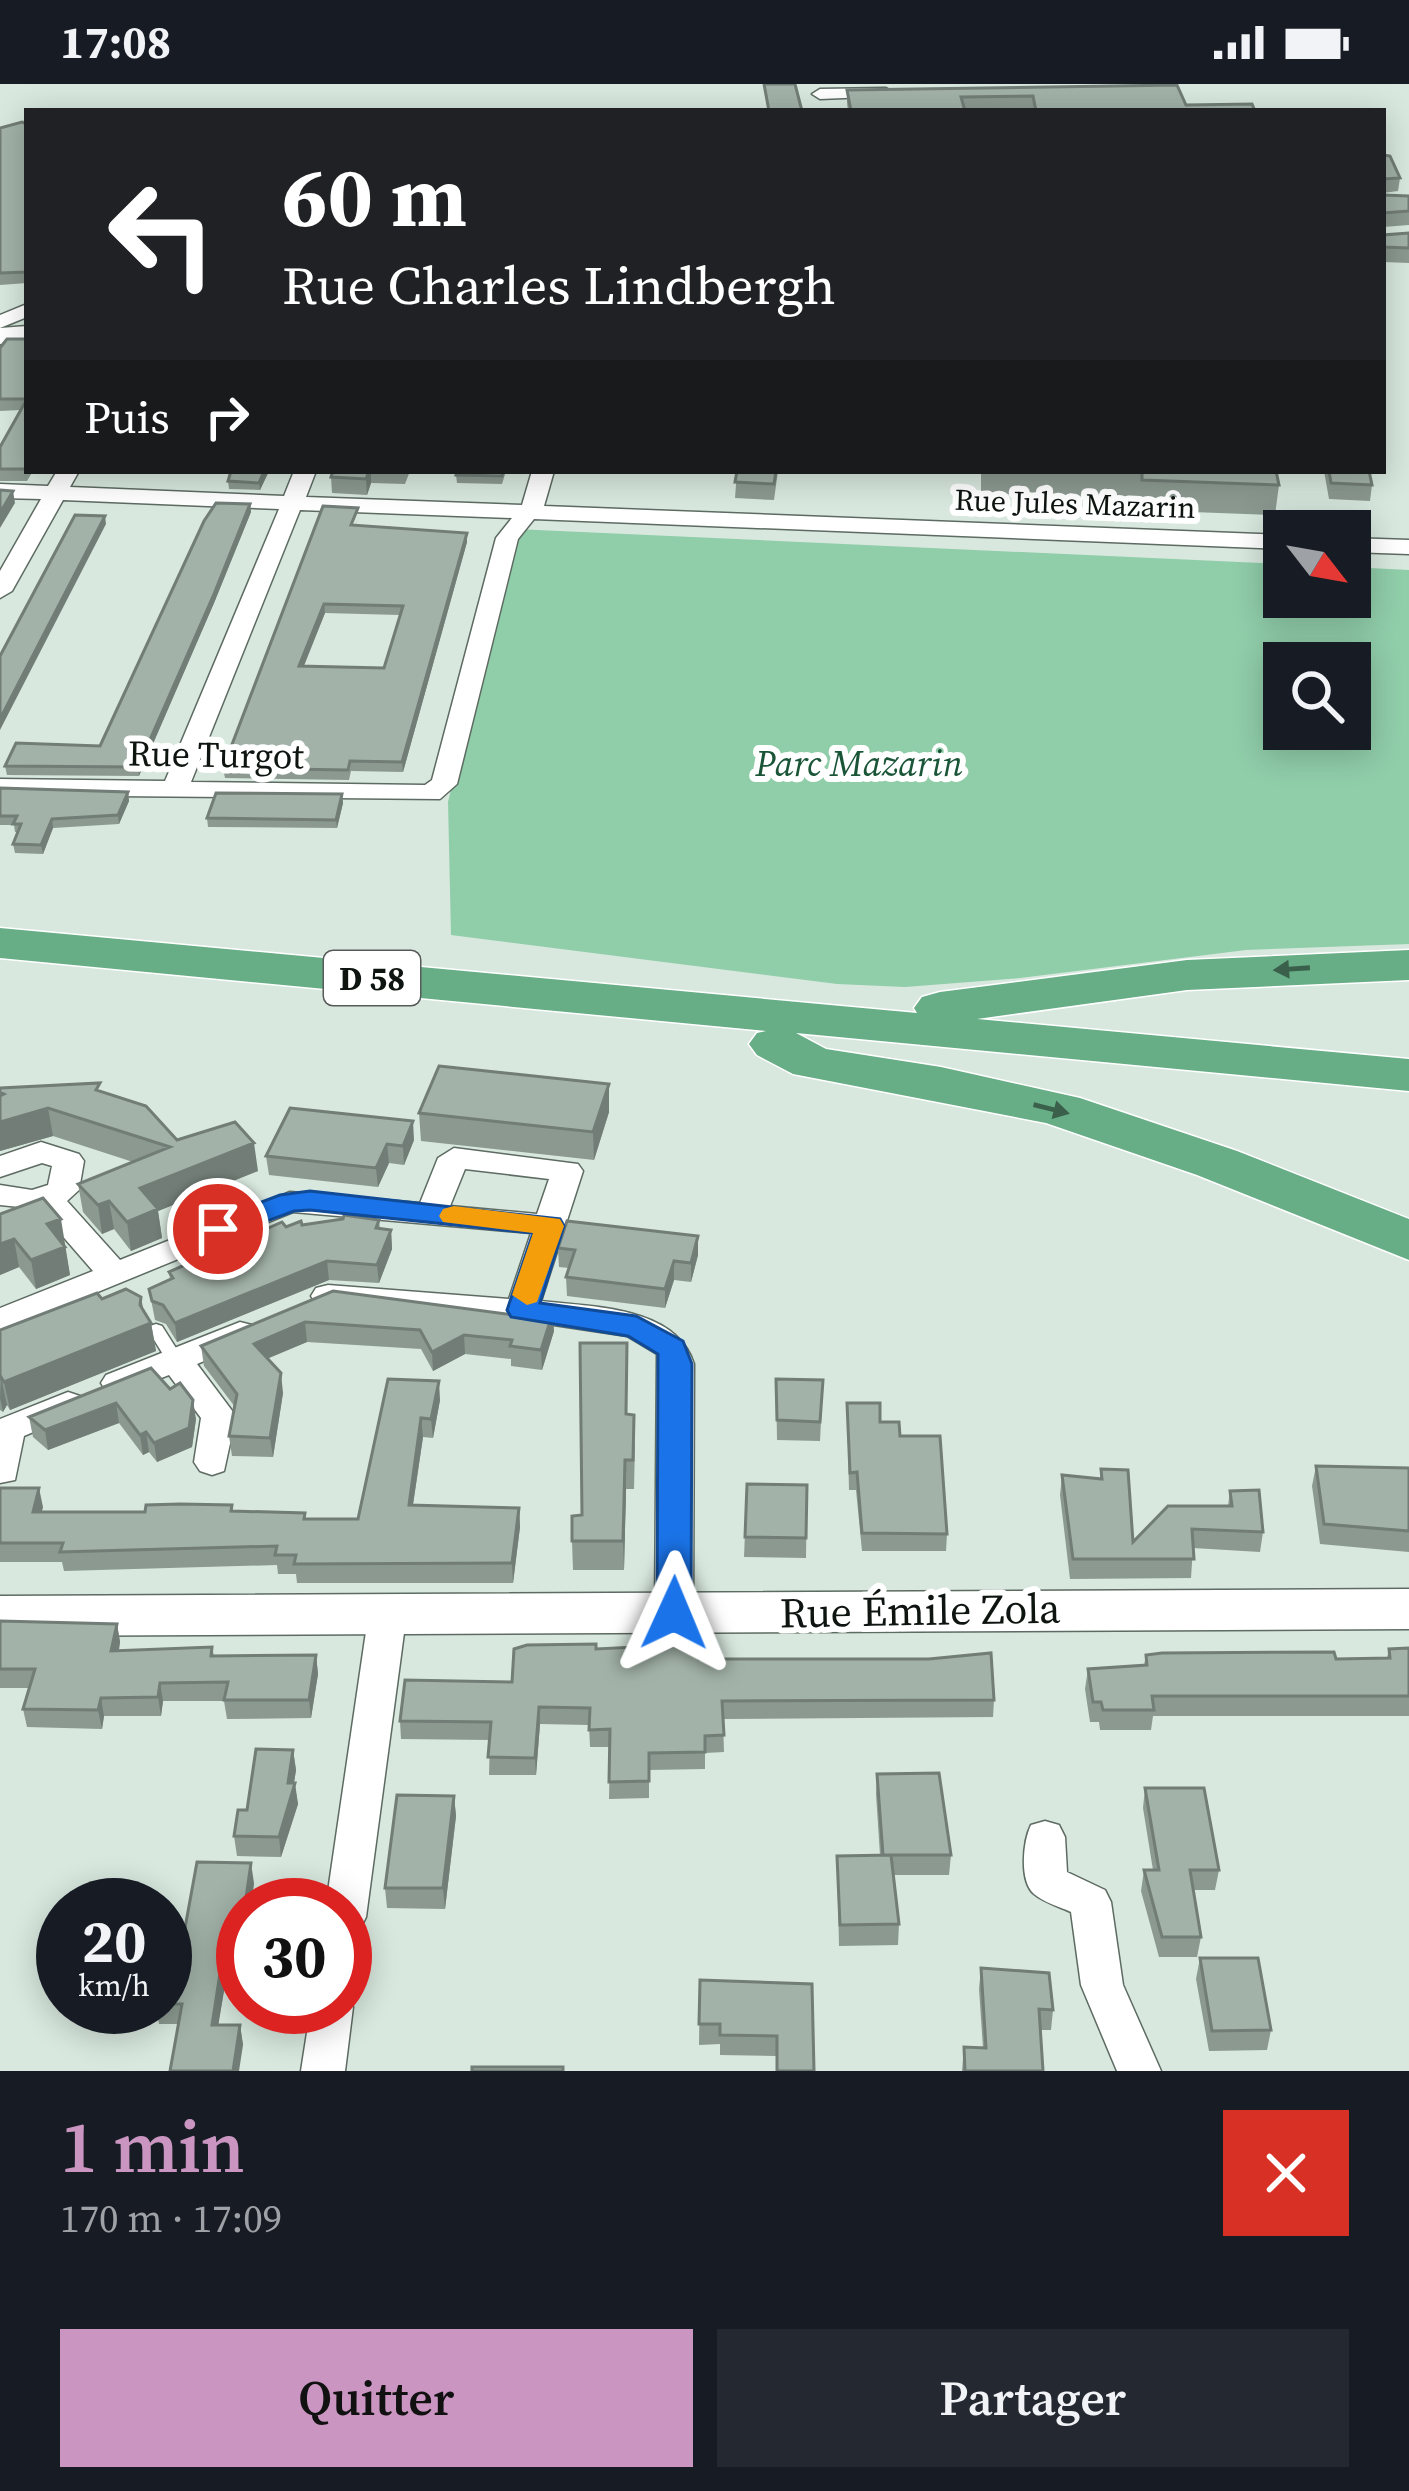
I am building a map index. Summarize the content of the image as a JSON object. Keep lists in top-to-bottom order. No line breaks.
{"streets":{"highway":["D 58"],"street":["Rue Jules Mazarin","Rue Turgot","Rue Émile Zola"]},"crossings":[["Rue Jules Mazarin","Rue Turgot"]],"parks":["Parc Mazarin"],"north":"bottom right","page":{"status":"17:08","turn":["60 m","Rue Charles Lindbergh"],"then":"Puis","speed":"20 km/h","limit":"30","heading":["1 min","170 m · 17:09"],"buttons":["Quitter","Partager"]}}
